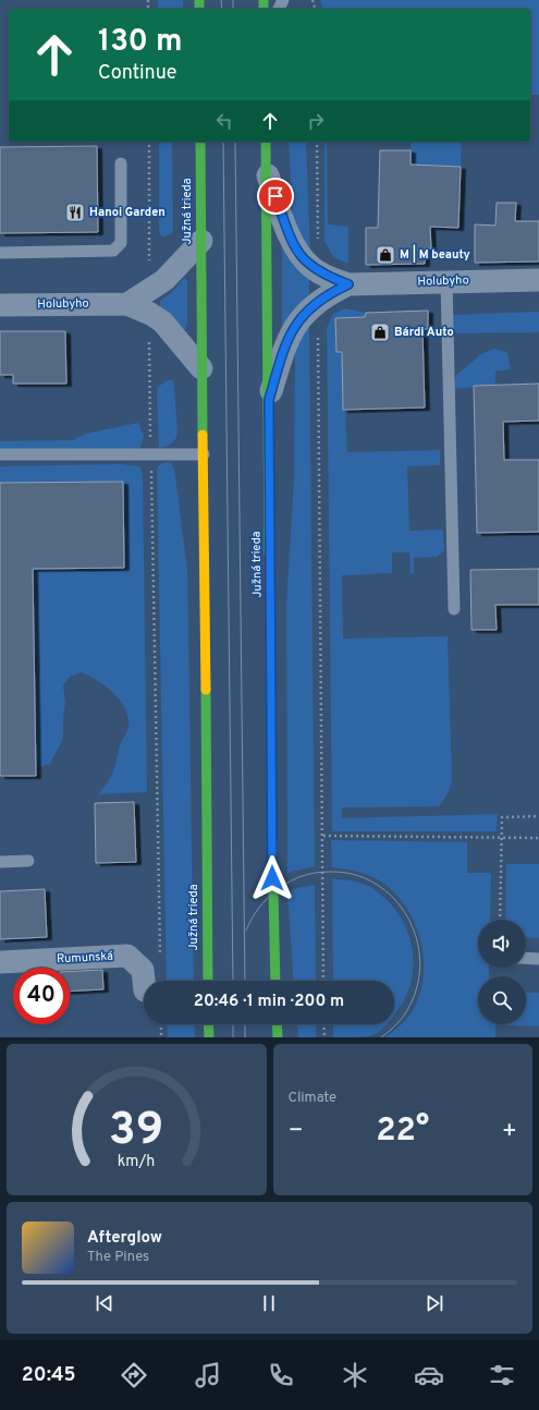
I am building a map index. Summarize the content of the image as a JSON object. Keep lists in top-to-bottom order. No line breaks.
{"streets":{"street":["Južná trieda","Holubyho","Rumunská"]},"places":{"restaurant":["Hanoi Garden"],"shop":["M | M beauty","Bárdi Auto"]},"page":{"turn":["130 m","Continue"],"limit":"40","trip":"20:46 · 1 min · 200 m","tile":"Climate","heat":["−","22°","+"],"song":["Afterglow","The Pines"],"tabs":"20:45","gauge":["39","km/h"]}}
